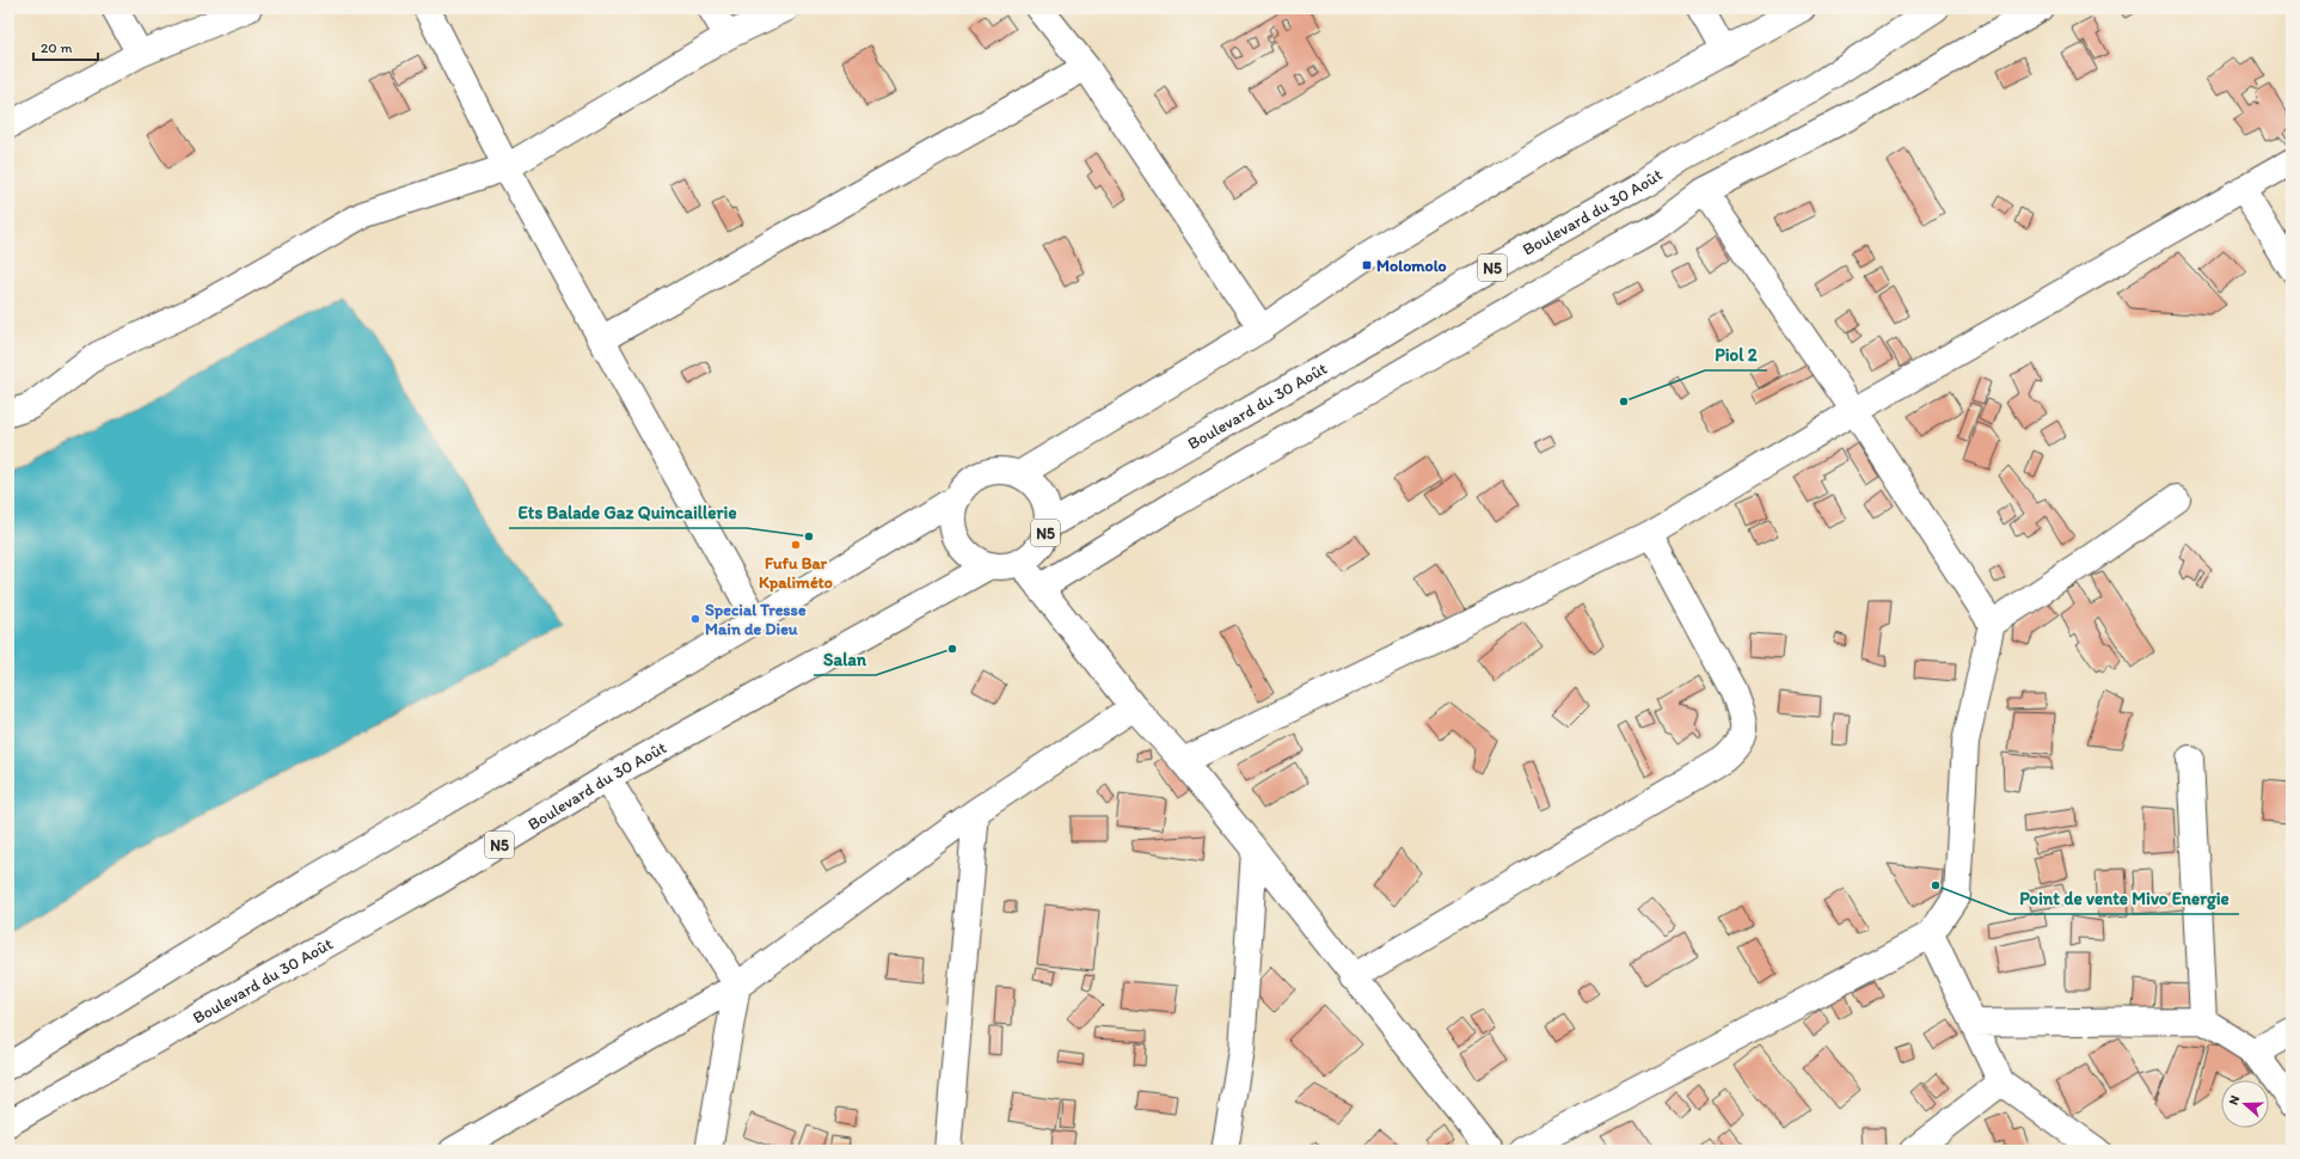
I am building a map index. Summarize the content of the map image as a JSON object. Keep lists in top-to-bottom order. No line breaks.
{"streets":{"main road":["Boulevard du 30 Août","N5"]},"crossings":[["Boulevard du 30 Août","N5"]],"places":{"transit":["Molomolo"],"other":["Piol 2","Ets Balade Gaz Quincaillerie","Fufu Bar Kpaliméto","Special Tresse Main de Dieu","Salan","Point de vente Mivo Energie"]},"scale_bar":"20 m","north":"left"}
